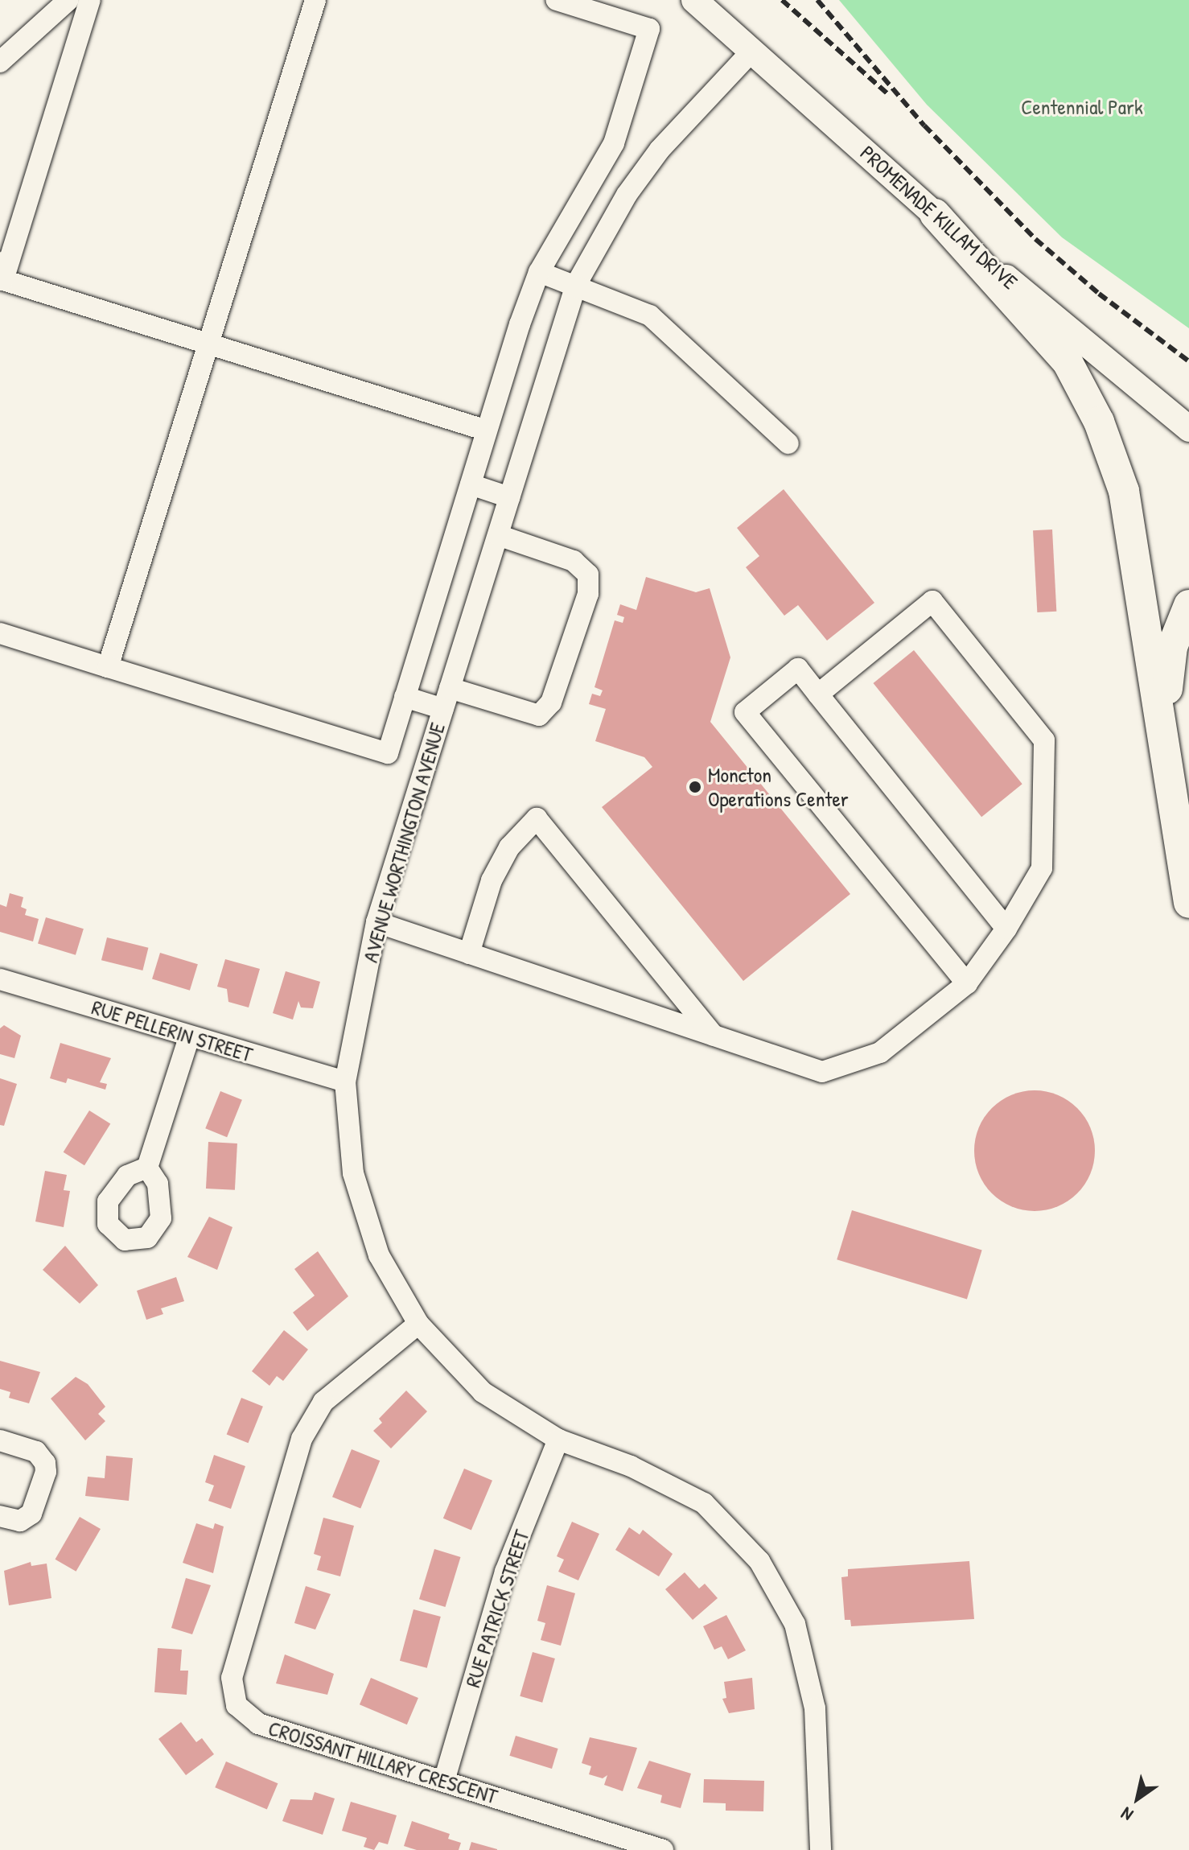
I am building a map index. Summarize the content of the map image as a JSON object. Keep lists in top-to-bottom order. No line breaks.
{"streets":{"main road":["PROMENADE KILLAM DRIVE"],"street":["AVENUE WORTHINGTON AVENUE","RUE PELLERIN STREET","RUE PATRICK STREET","CROISSANT HILLARY CRESCENT"]},"crossings":[["PROMENADE KILLAM DRIVE","AVENUE WORTHINGTON AVENUE"],["AVENUE WORTHINGTON AVENUE","RUE PELLERIN STREET"],["AVENUE WORTHINGTON AVENUE","RUE PATRICK STREET"],["AVENUE WORTHINGTON AVENUE","CROISSANT HILLARY CRESCENT"],["RUE PATRICK STREET","CROISSANT HILLARY CRESCENT"]],"parks":["Centennial Park"],"places":["Moncton Operations Center"],"north":"bottom left"}
